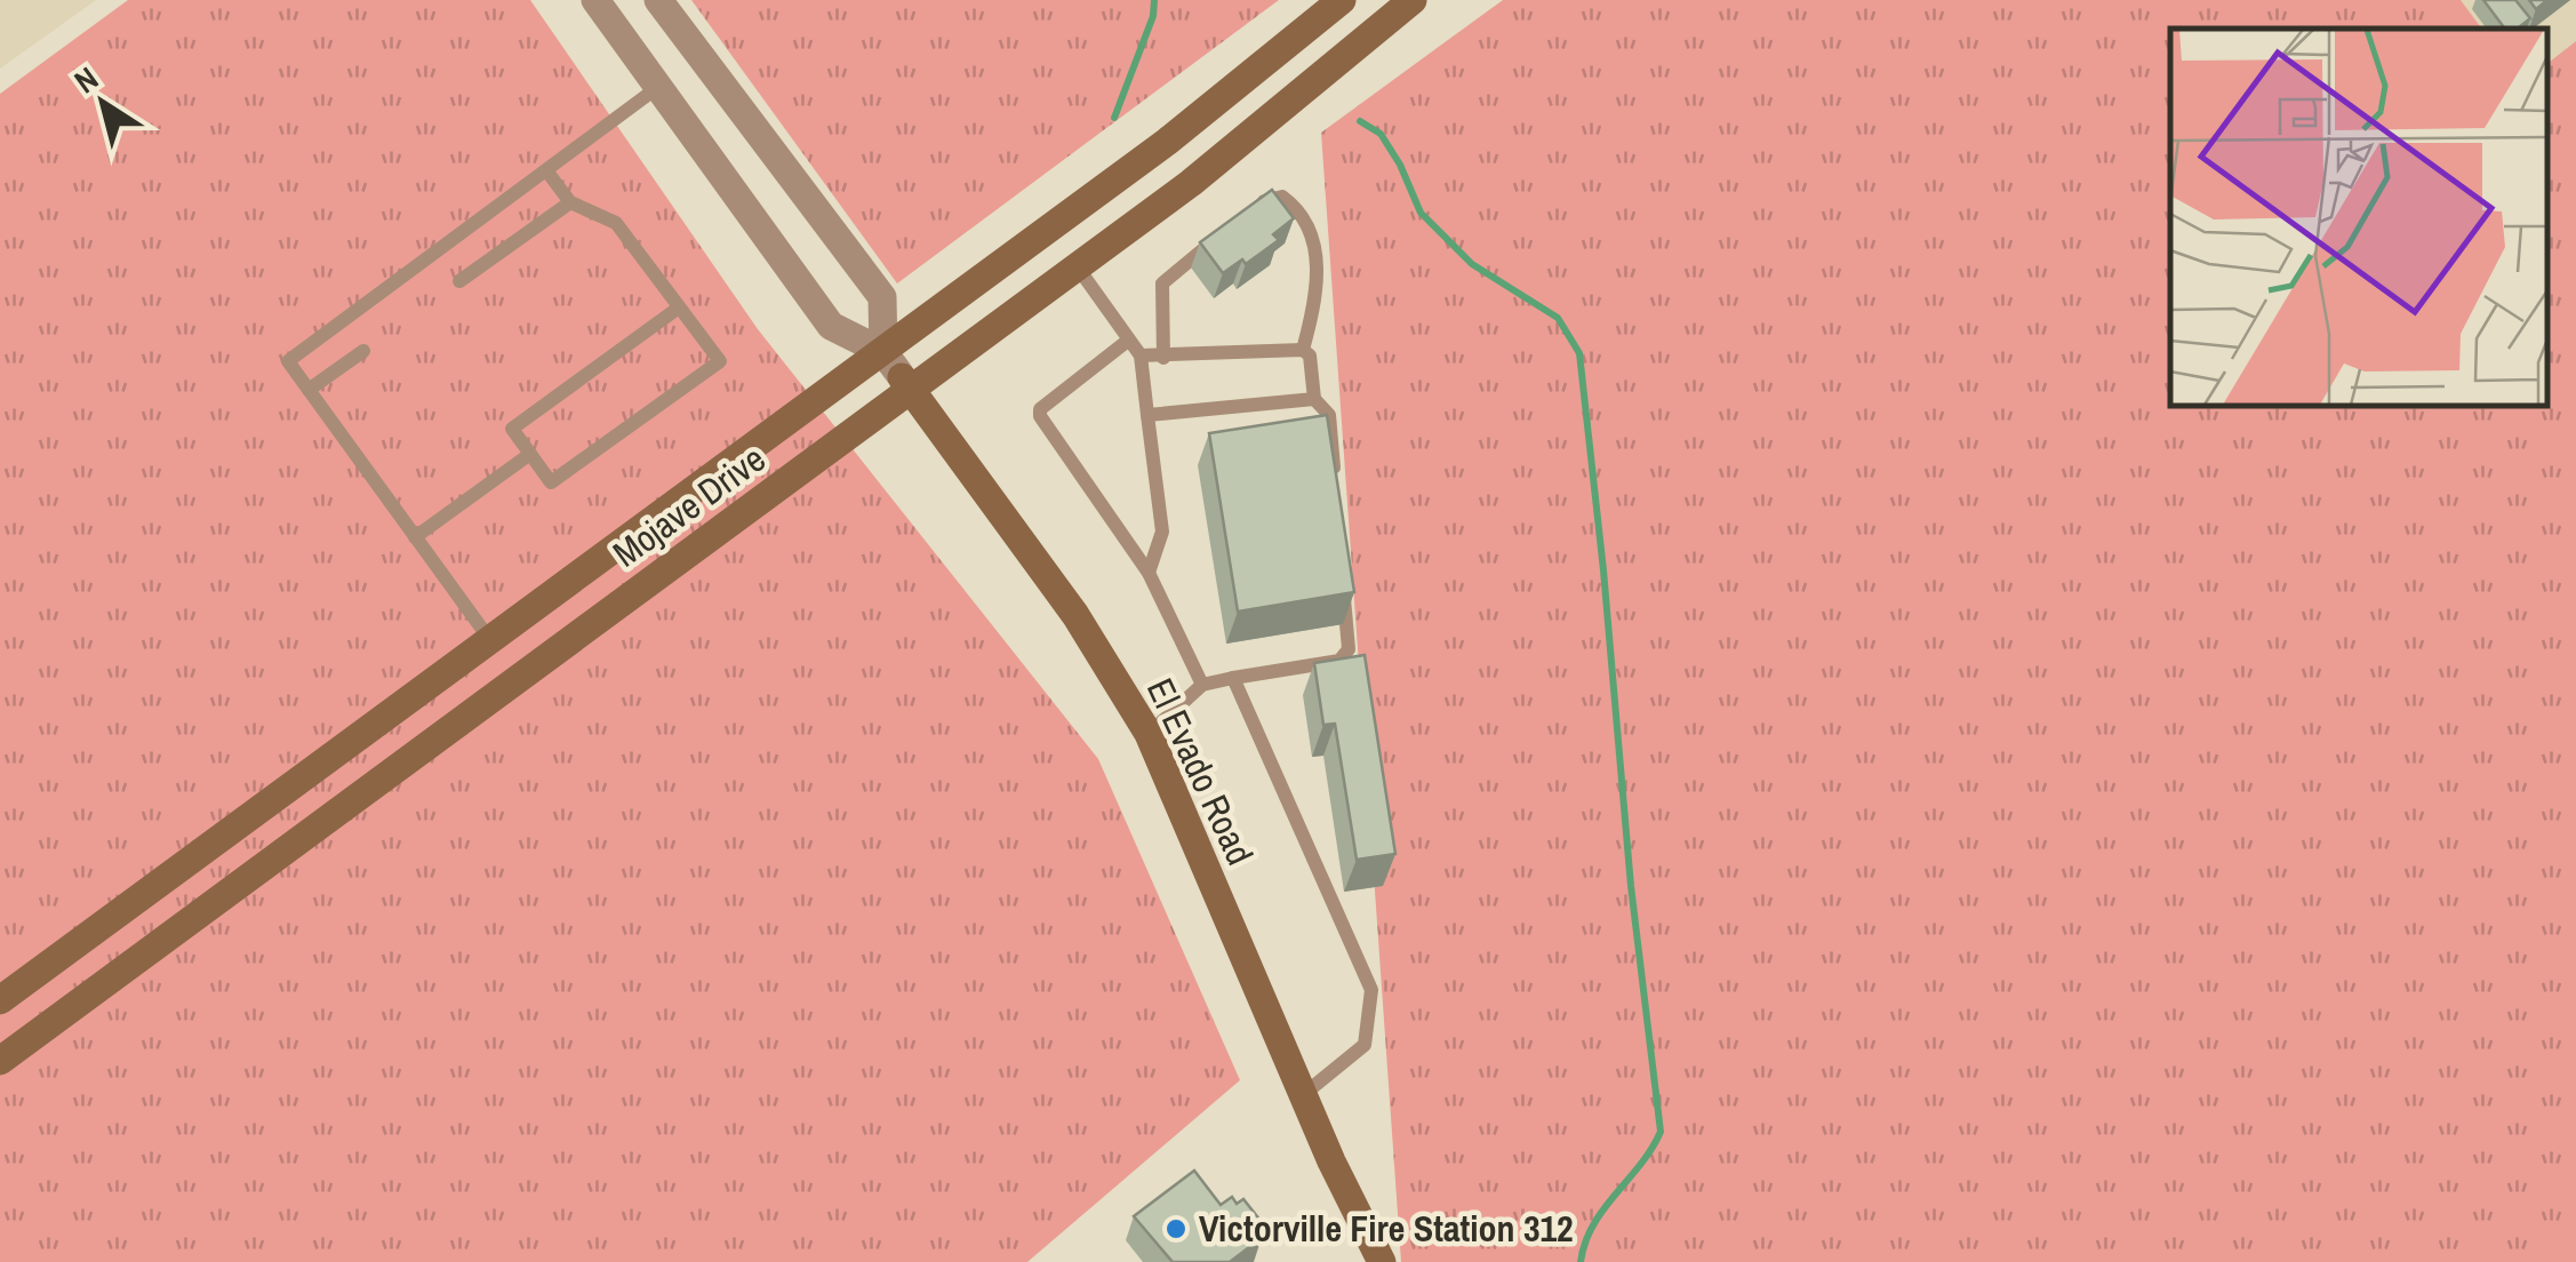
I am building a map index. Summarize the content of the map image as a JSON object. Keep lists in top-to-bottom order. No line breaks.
{"streets":{"main road":["Mojave Drive","El Evado Road"]},"crossings":[["Mojave Drive","El Evado Road"]],"places":["Victorville Fire Station 312"],"north":"top left"}
